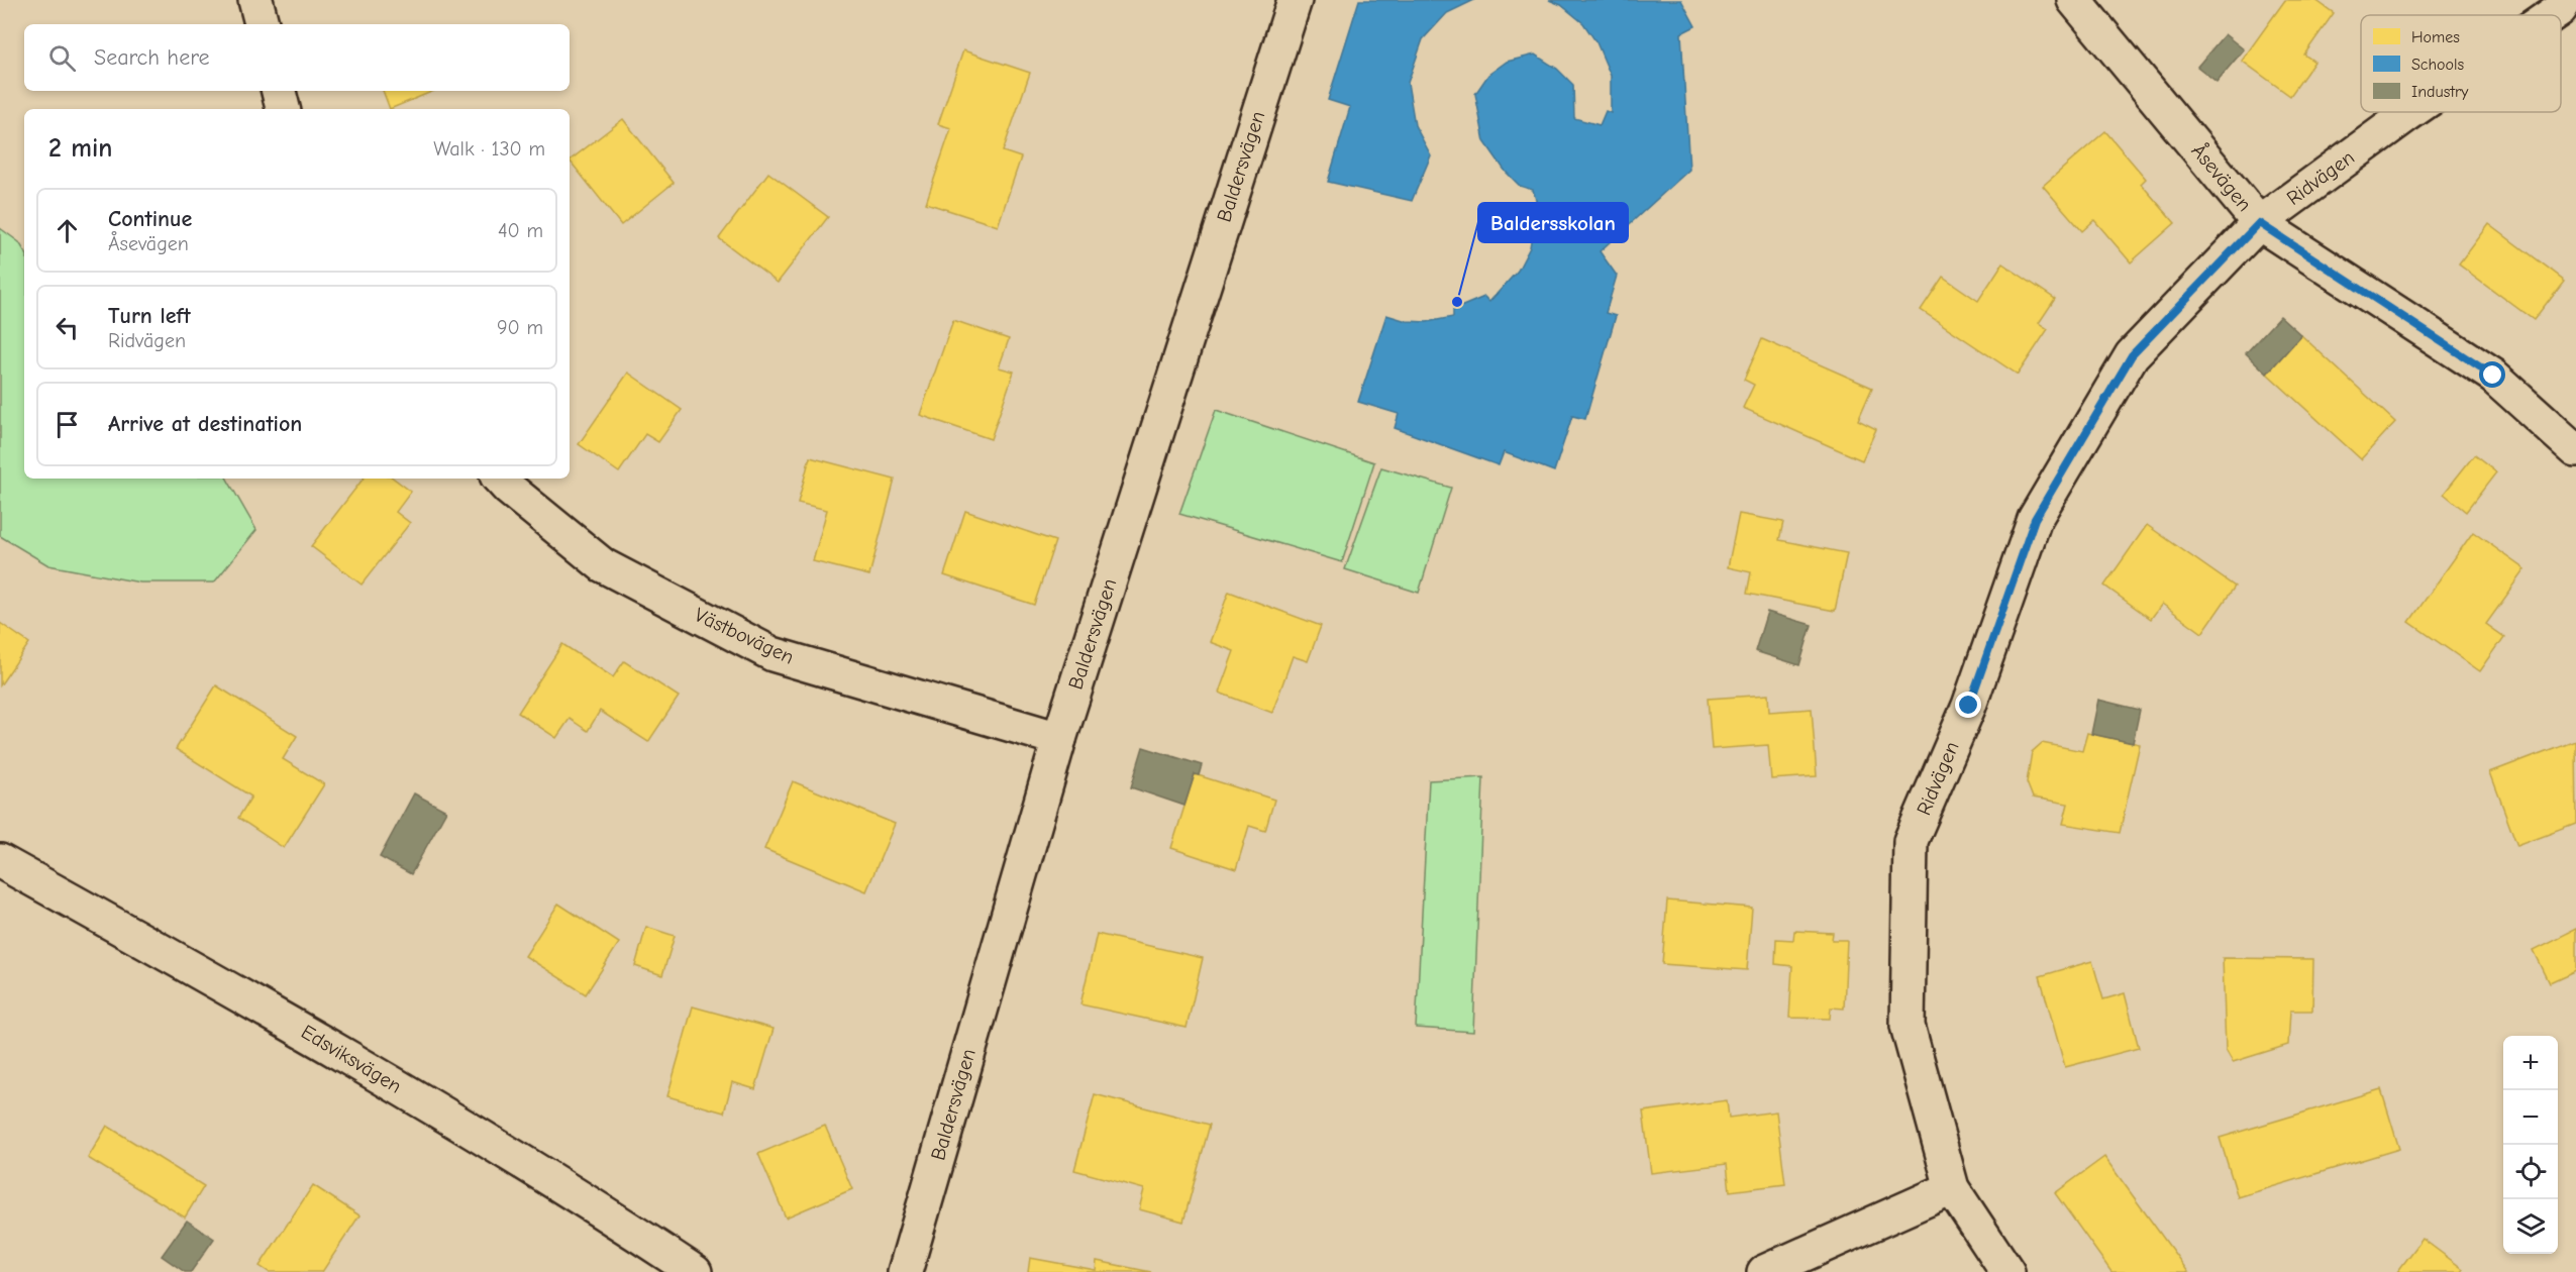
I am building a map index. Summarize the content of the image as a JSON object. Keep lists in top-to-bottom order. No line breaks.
{"streets":{"street":["Baldersvägen","Åsevägen","Ridvägen","Västbovägen","Edsviksvägen"]},"crossings":[["Baldersvägen","Västbovägen"],["Åsevägen","Ridvägen"]],"places":["Baldersskolan"],"legend":["Homes","Schools","Industry"],"page":{"search":"Search here","heading":["2 min","Walk · 130 m"],"list":[["Continue","Åsevägen","40 m"],["Turn left","Ridvägen","90 m"],"Arrive at destination"],"map_buttons":["+","−"]}}
